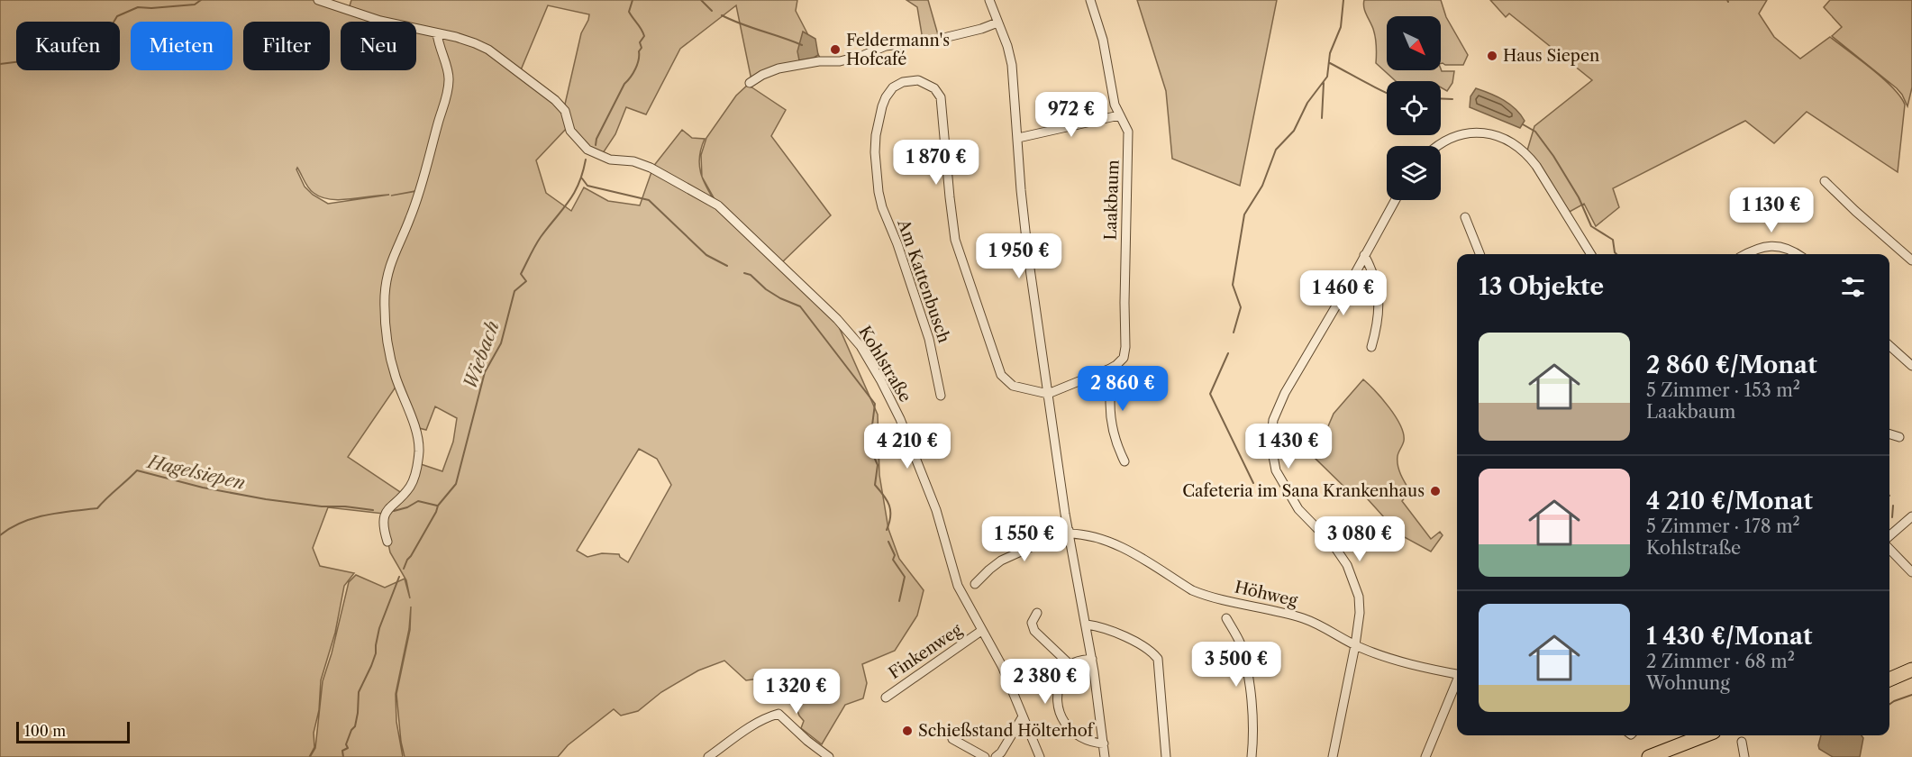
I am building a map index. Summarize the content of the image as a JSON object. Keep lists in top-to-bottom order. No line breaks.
{"streets":{"street":["Laakbaum","Am Kattenbusch","Kohlstraße","Höhweg","Finkenweg"]},"crossings":[["Kohlstraße","Finkenweg"]],"water":["Wiebach","Hagelsiepen"],"places":["Feldermann's Hofcafé","Haus Siepen","Cafeteria im Sana Krankenhaus","Schießstand Hölterhof"],"scale_bar":"100 m","north":"bottom right","page":{"chip":["Kaufen","Mieten","Filter","Neu"],"price":["972 €","1 870 €","1 130 €","1 950 €","1 460 €","2 860 €","4 210 €","1 430 €","1 550 €","3 080 €","3 500 €","2 380 €","1 320 €"],"heading":"13 Objekte","list":[{"name":"2 860 €/Monat","note":"5 Zimmer · 153 m² · Laakbaum"},{"name":"4 210 €/Monat","note":"5 Zimmer · 178 m² · Kohlstraße"},{"name":"1 430 €/Monat","note":"2 Zimmer · 68 m² · Wohnung"}],"scale":"100 m"}}
